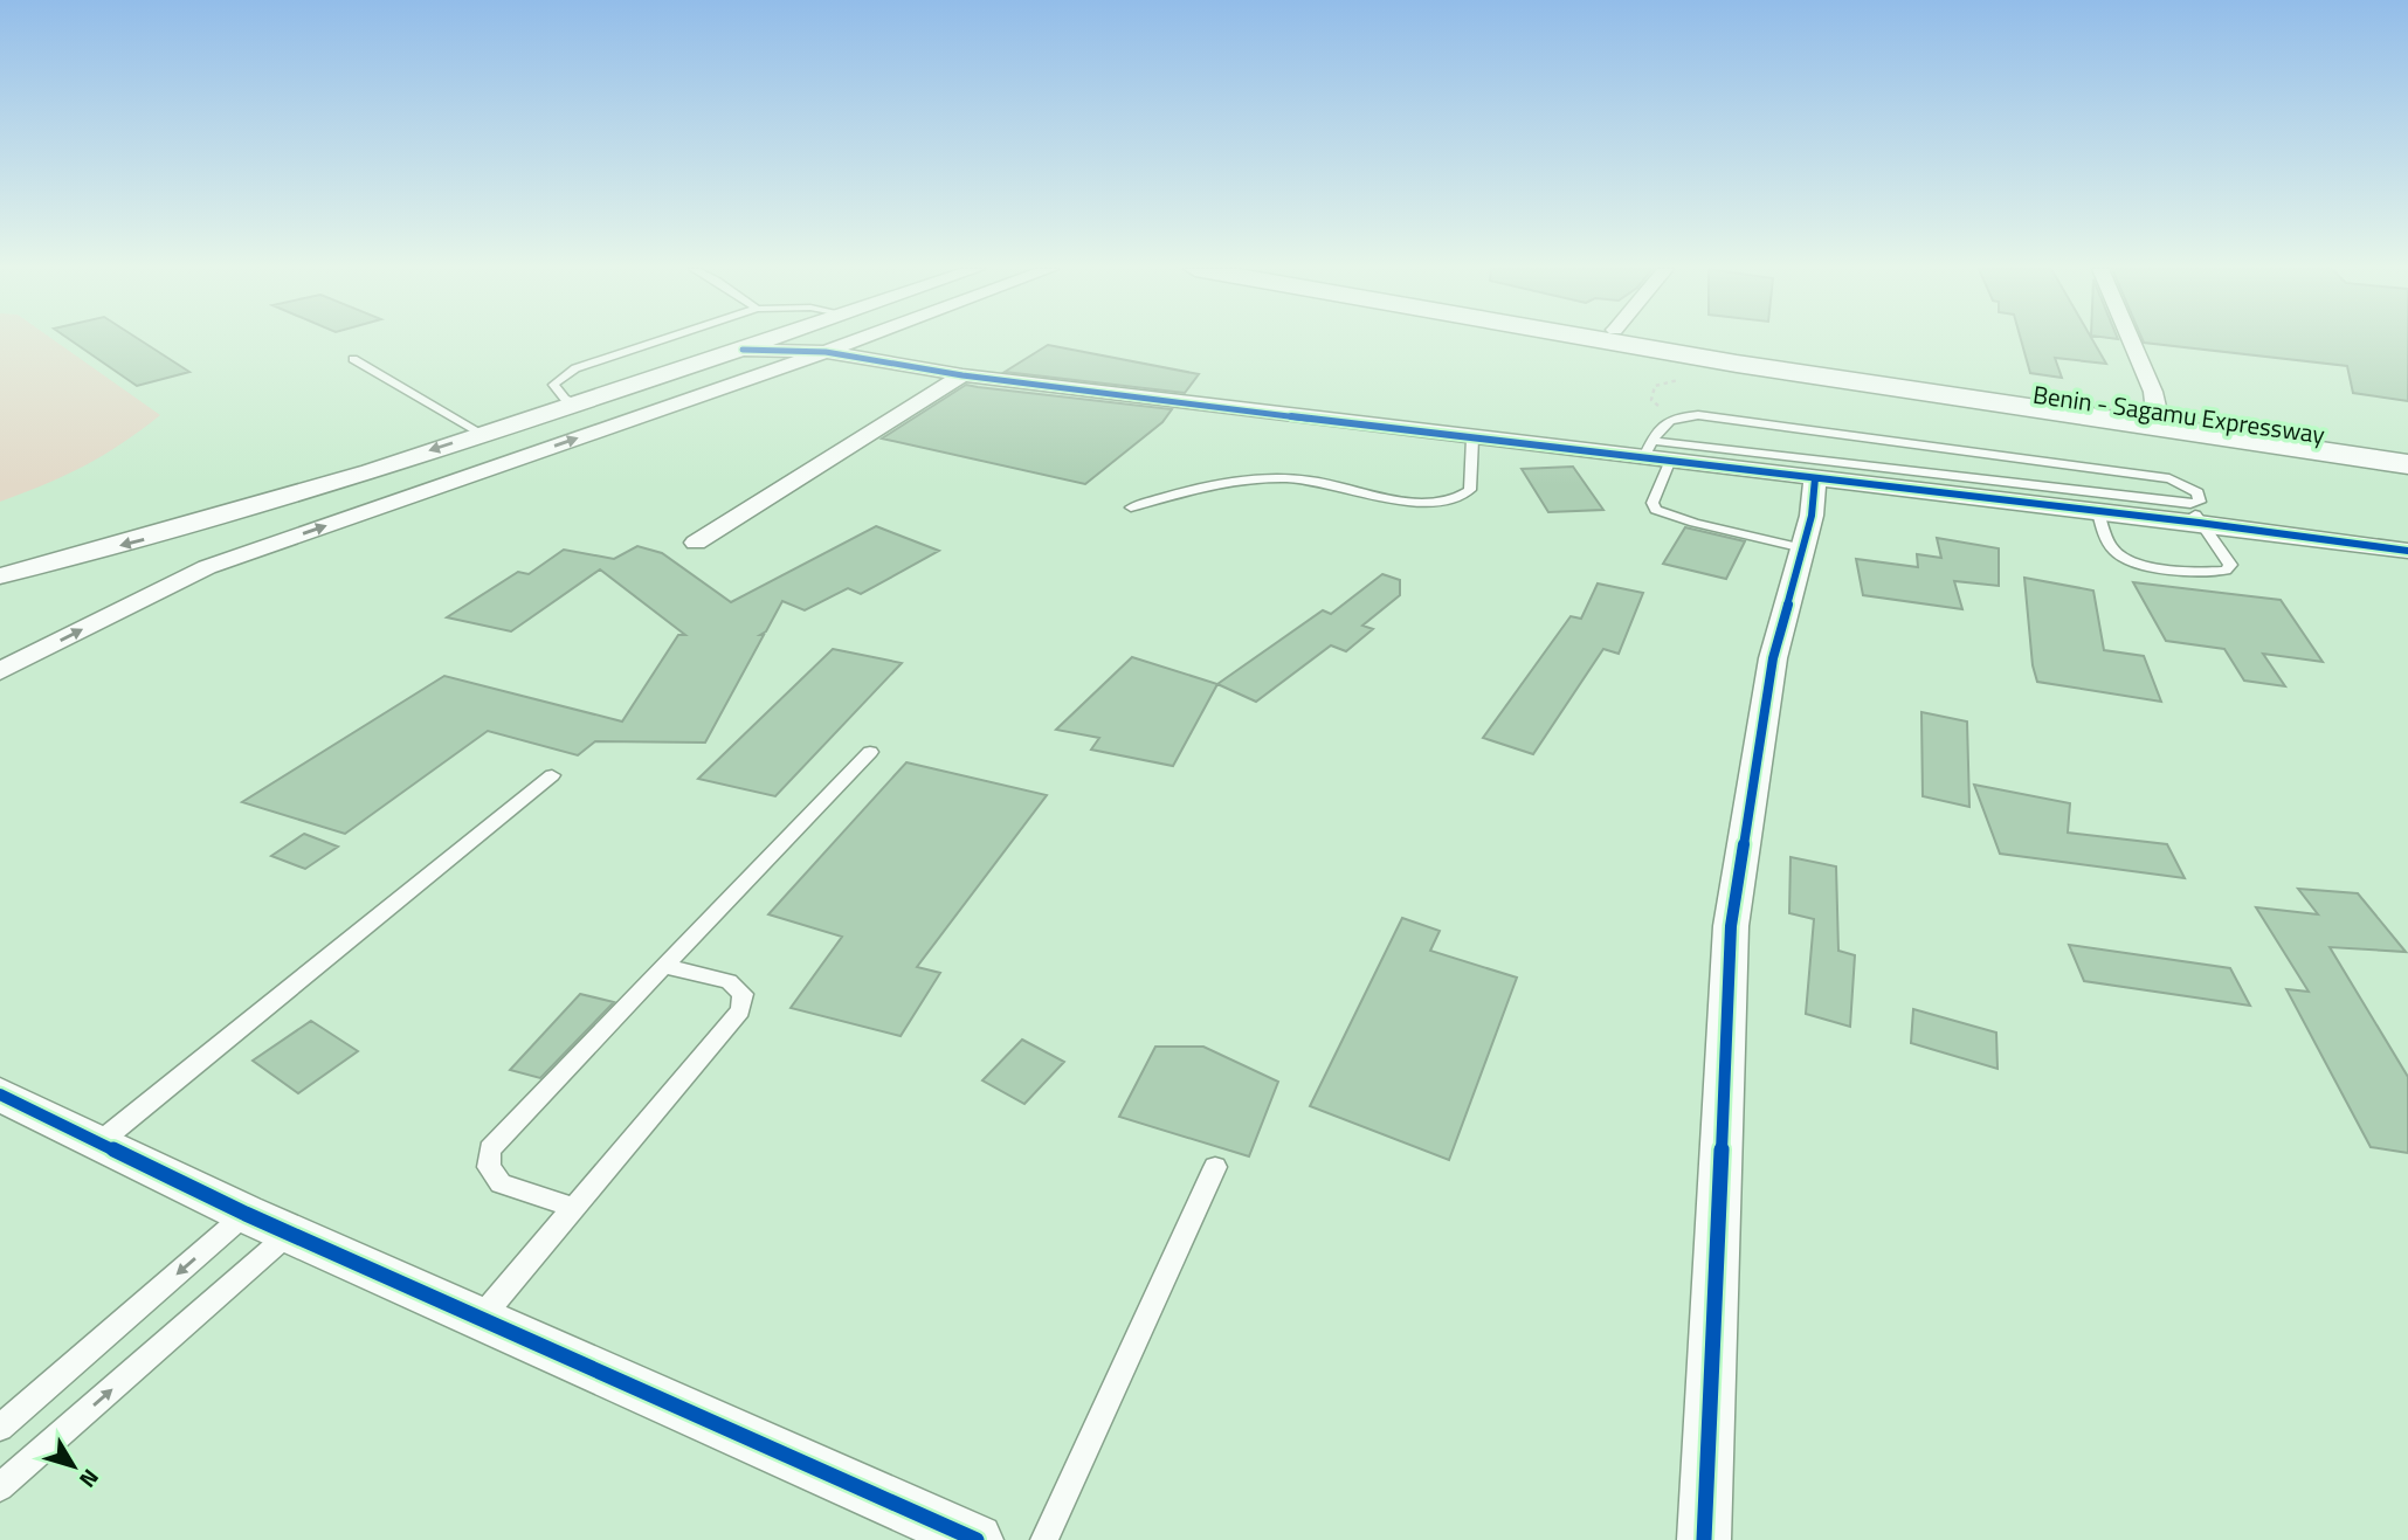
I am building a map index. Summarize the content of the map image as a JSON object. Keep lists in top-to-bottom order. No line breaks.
{"streets":{"highway":["Benin - Sagamu Expressway"]},"north":"bottom right"}
